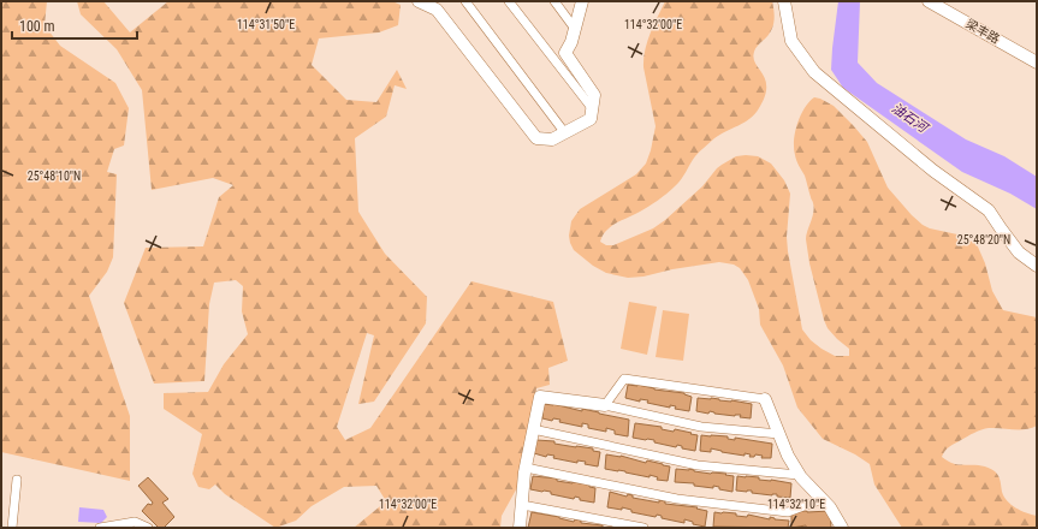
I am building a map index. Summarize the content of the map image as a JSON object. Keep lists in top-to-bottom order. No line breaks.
{"streets":{"street":["梁丰路"]},"water":["油石河"],"scale_bar":"100 m","coordinates":["114°31'50\"E","114°32'00\"E","25°48'10\"N","25°48'20\"N","114°32'10\"E"]}
